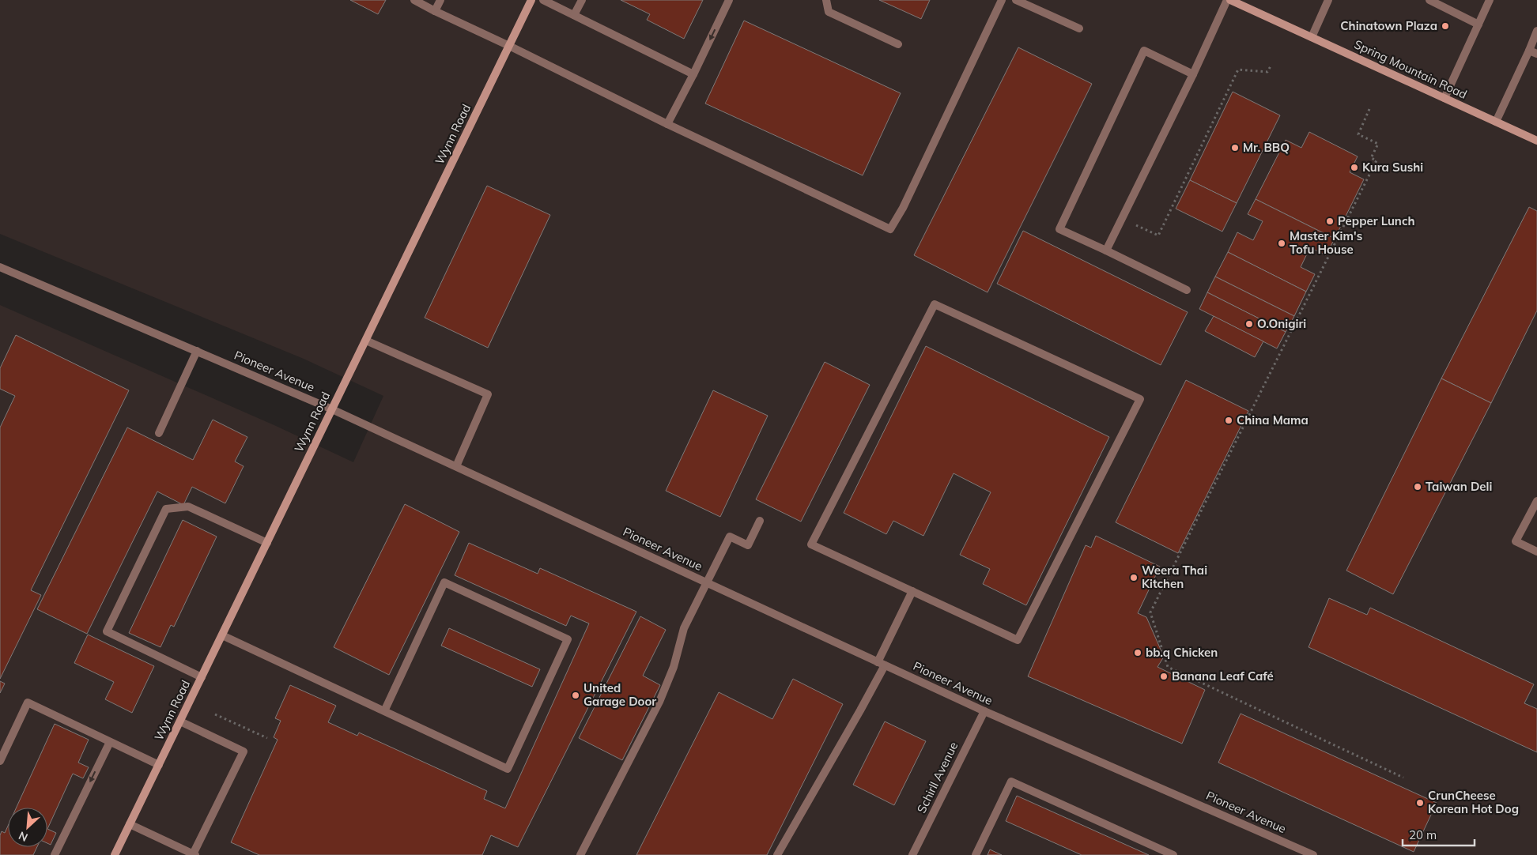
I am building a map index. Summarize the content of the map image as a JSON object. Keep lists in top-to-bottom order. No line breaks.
{"streets":{"street":["Spring Mountain Road","Wynn Road","Pioneer Avenue","Schirll Avenue"]},"crossings":[["Wynn Road","Pioneer Avenue"],["Pioneer Avenue","Schirll Avenue"]],"places":["Chinatown Plaza","Mr. BBQ","Kura Sushi","Pepper Lunch","Master Kim's Tofu House","O.Onigiri","China Mama","Taiwan Deli","Weera Thai Kitchen","bb.q Chicken","Banana Leaf Café","United Garage Door","CrunCheese Korean Hot Dog"],"scale_bar":"20 m","north":"bottom left"}
